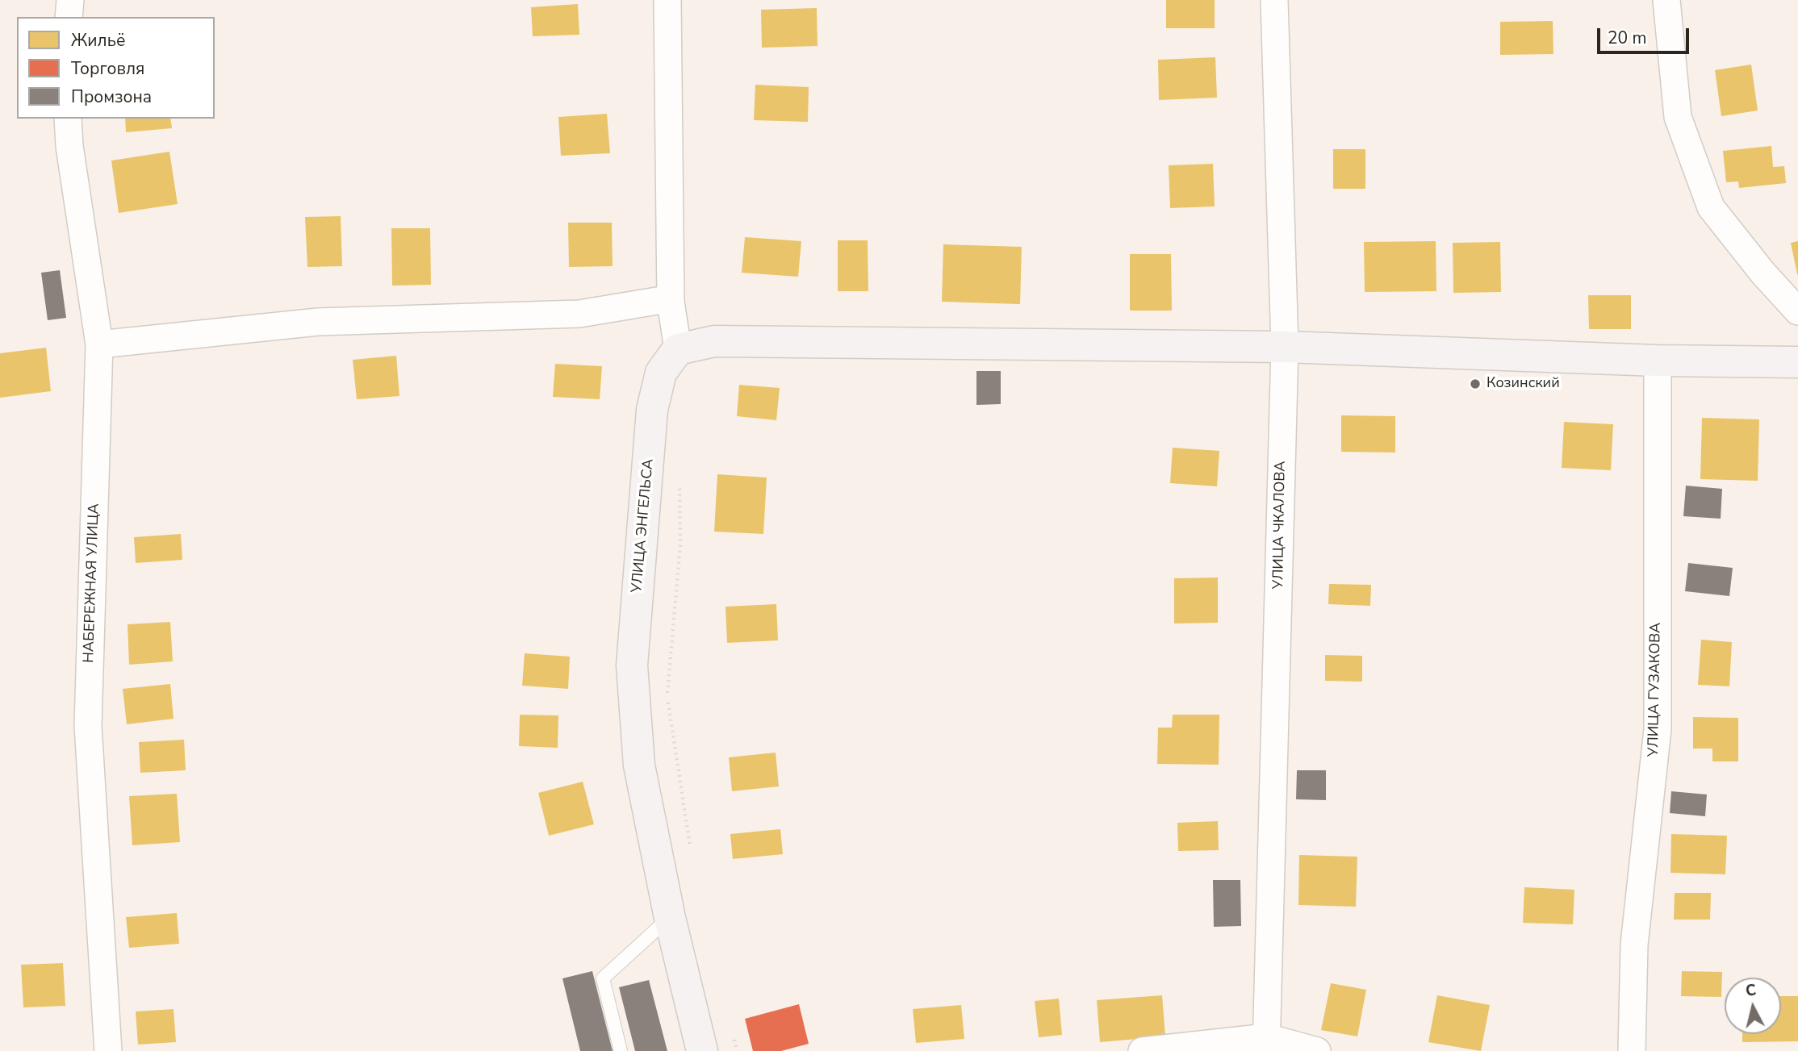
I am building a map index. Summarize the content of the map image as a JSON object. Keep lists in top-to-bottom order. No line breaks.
{"streets":{"main road":["УЛИЦА ЭНГЕЛЬСА"],"street":["УЛИЦА ЧКАЛОВА","НАБЕРЕЖНАЯ УЛИЦА","УЛИЦА ГУЗАКОВА"]},"places":["Козинский"],"legend":["Жильё","Торговля","Промзона"],"scale_bar":"20 m","north":"top"}
